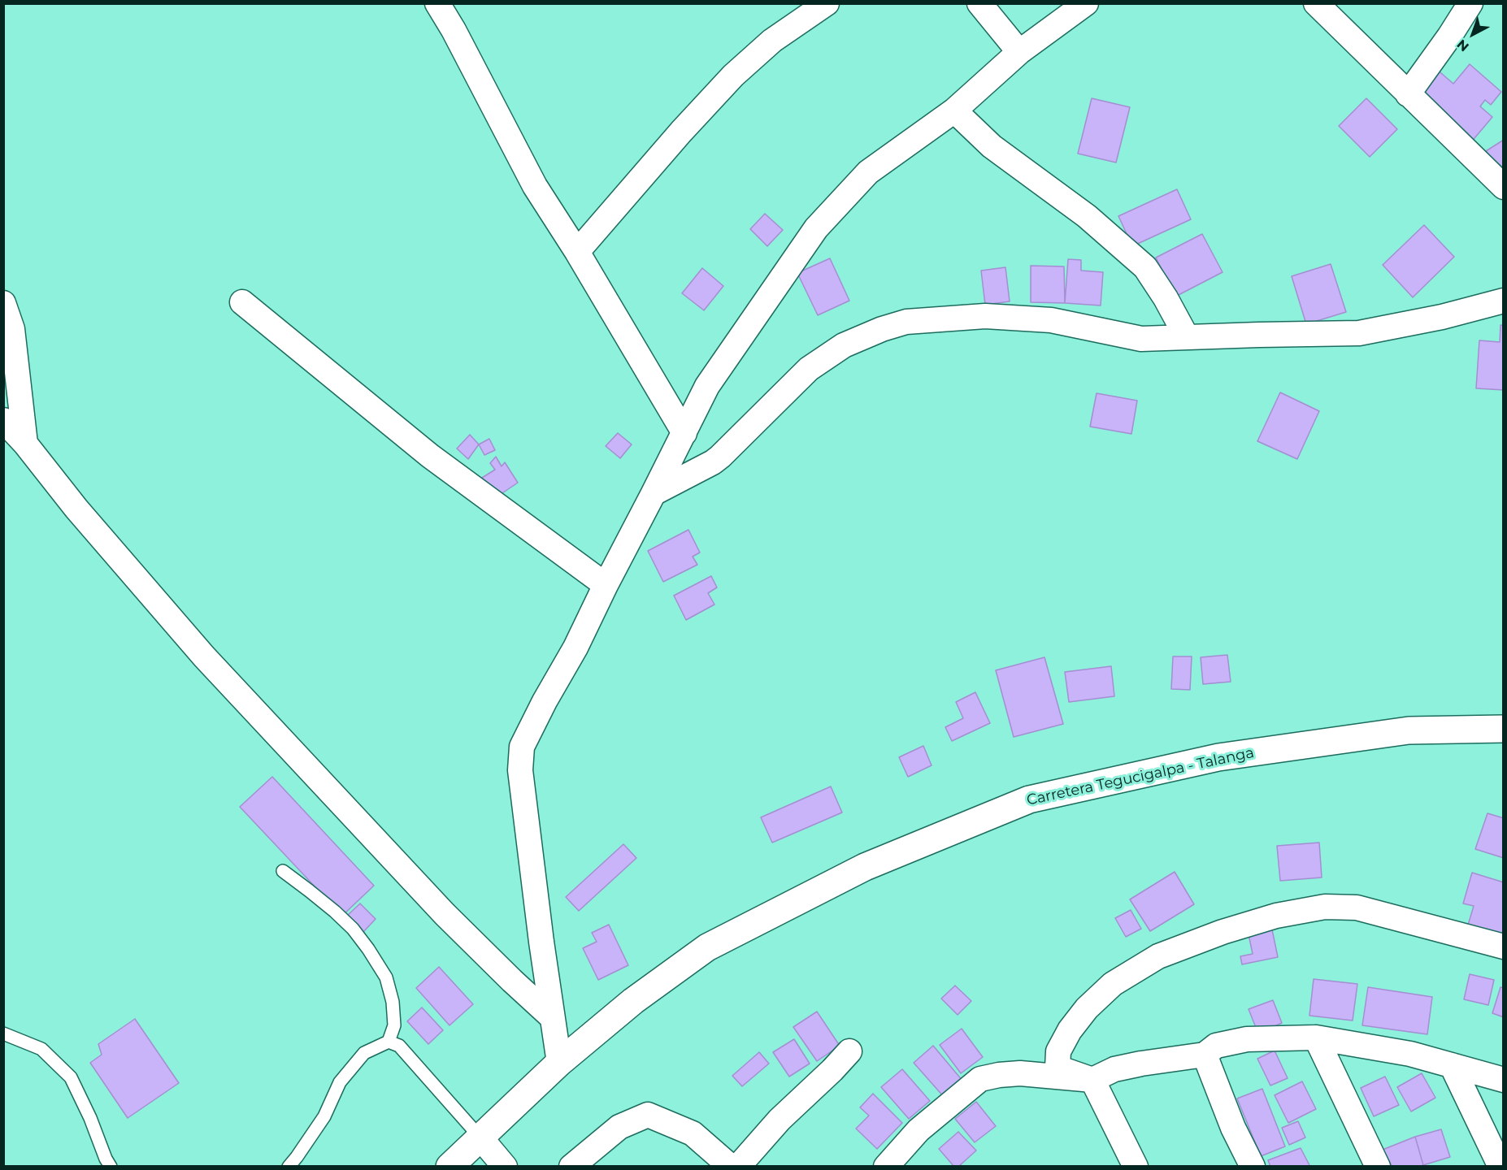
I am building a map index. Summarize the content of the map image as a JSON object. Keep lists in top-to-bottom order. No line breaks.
{"streets":{"main road":["Carretera Tegucigalpa - Talanga"]},"north":"bottom left"}
